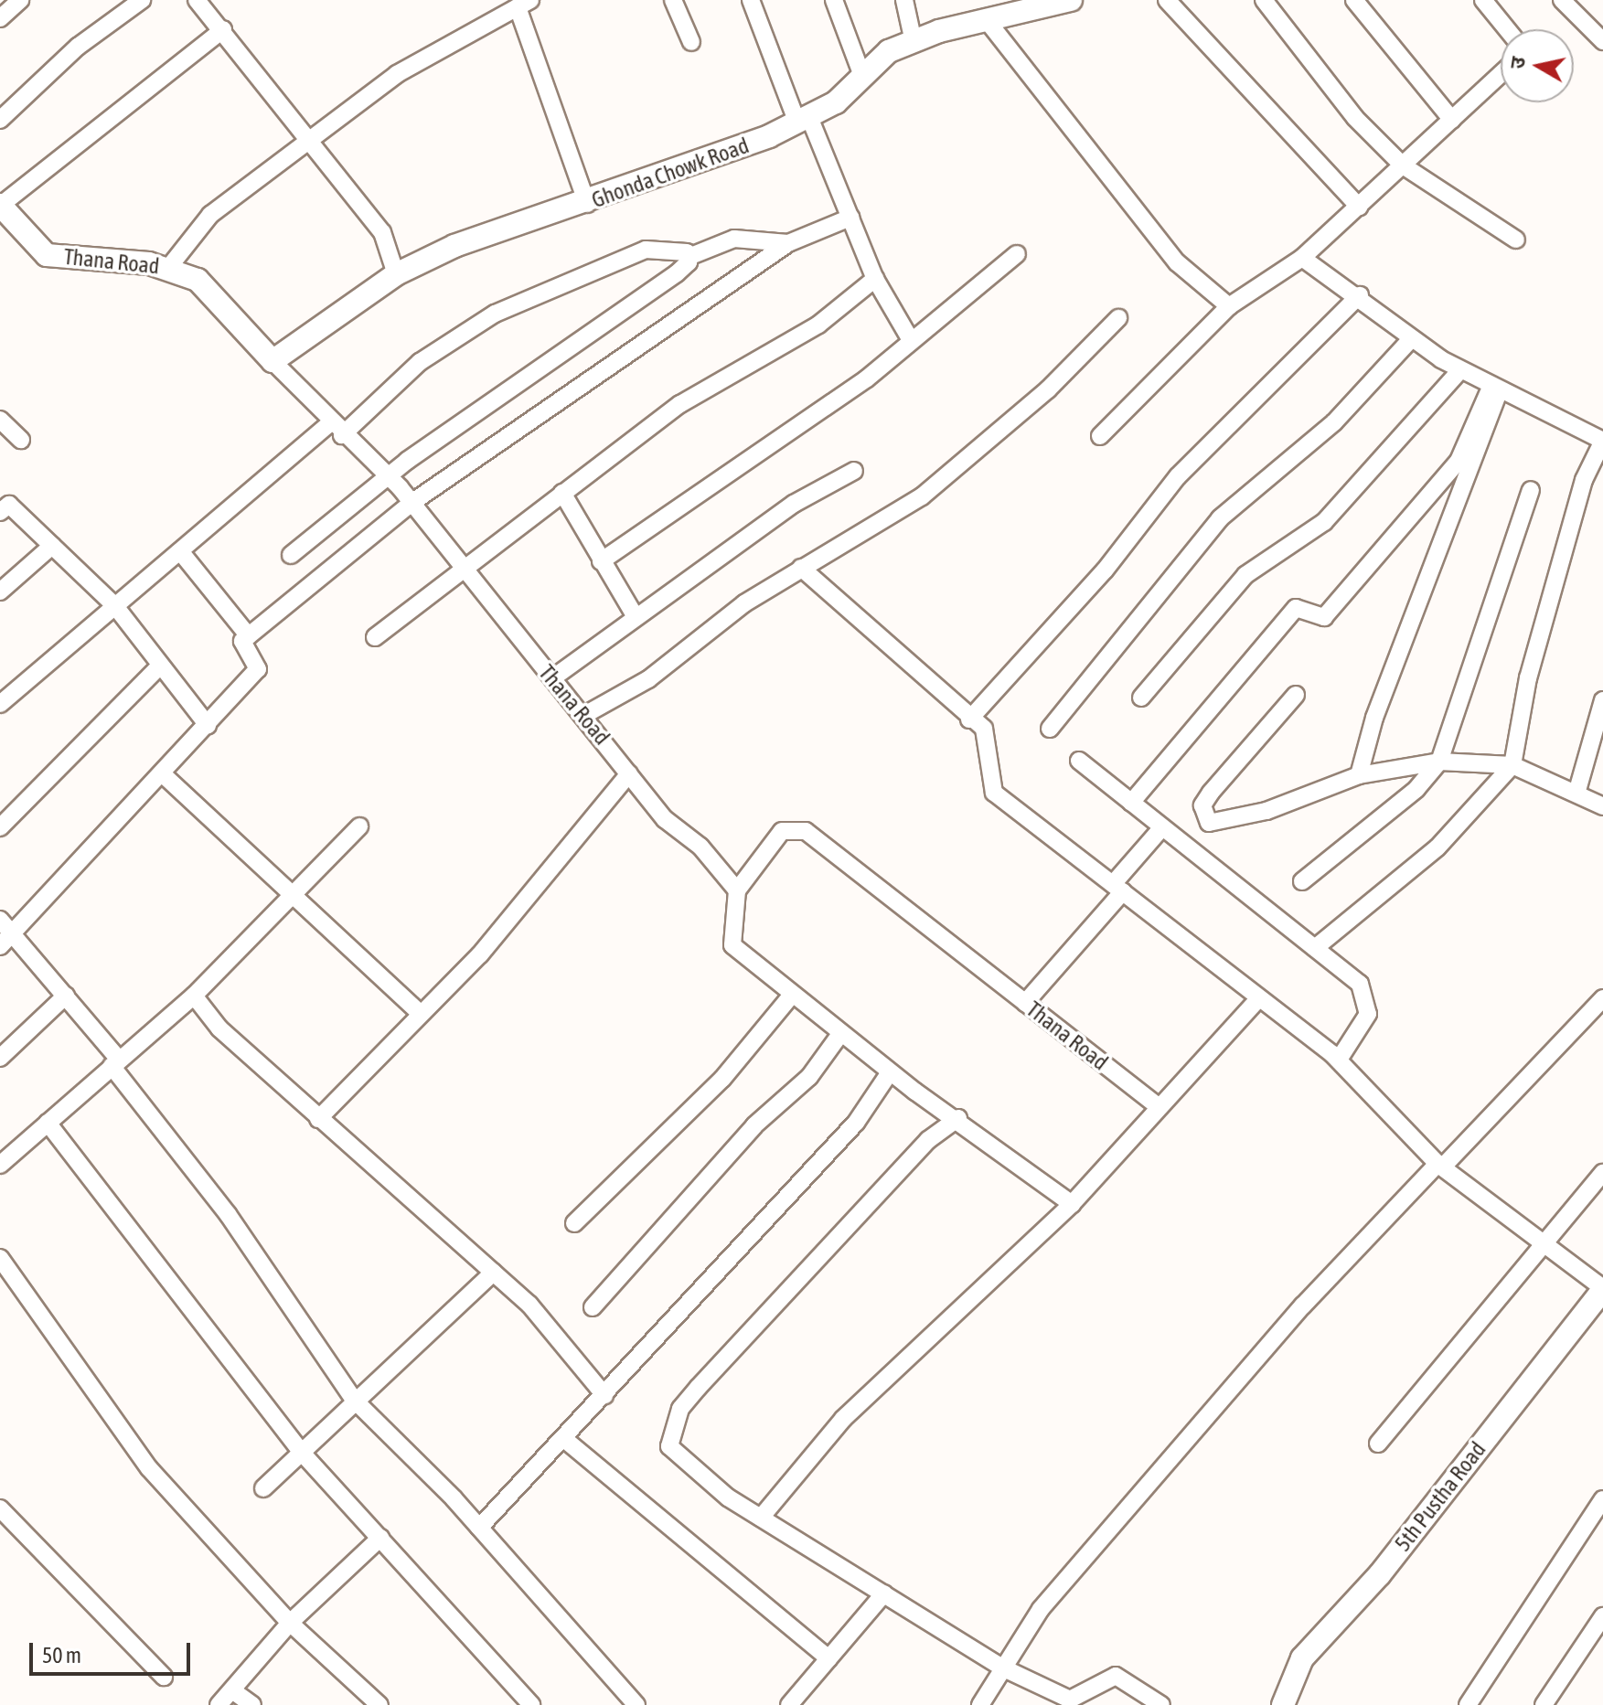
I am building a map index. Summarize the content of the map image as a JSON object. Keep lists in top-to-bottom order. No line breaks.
{"streets":{"street":["Ghonda Chowk Road","Thana Road","5th Pustha Road"]},"crossings":[["Ghonda Chowk Road","Thana Road"]],"scale_bar":"50 m","north":"left"}
